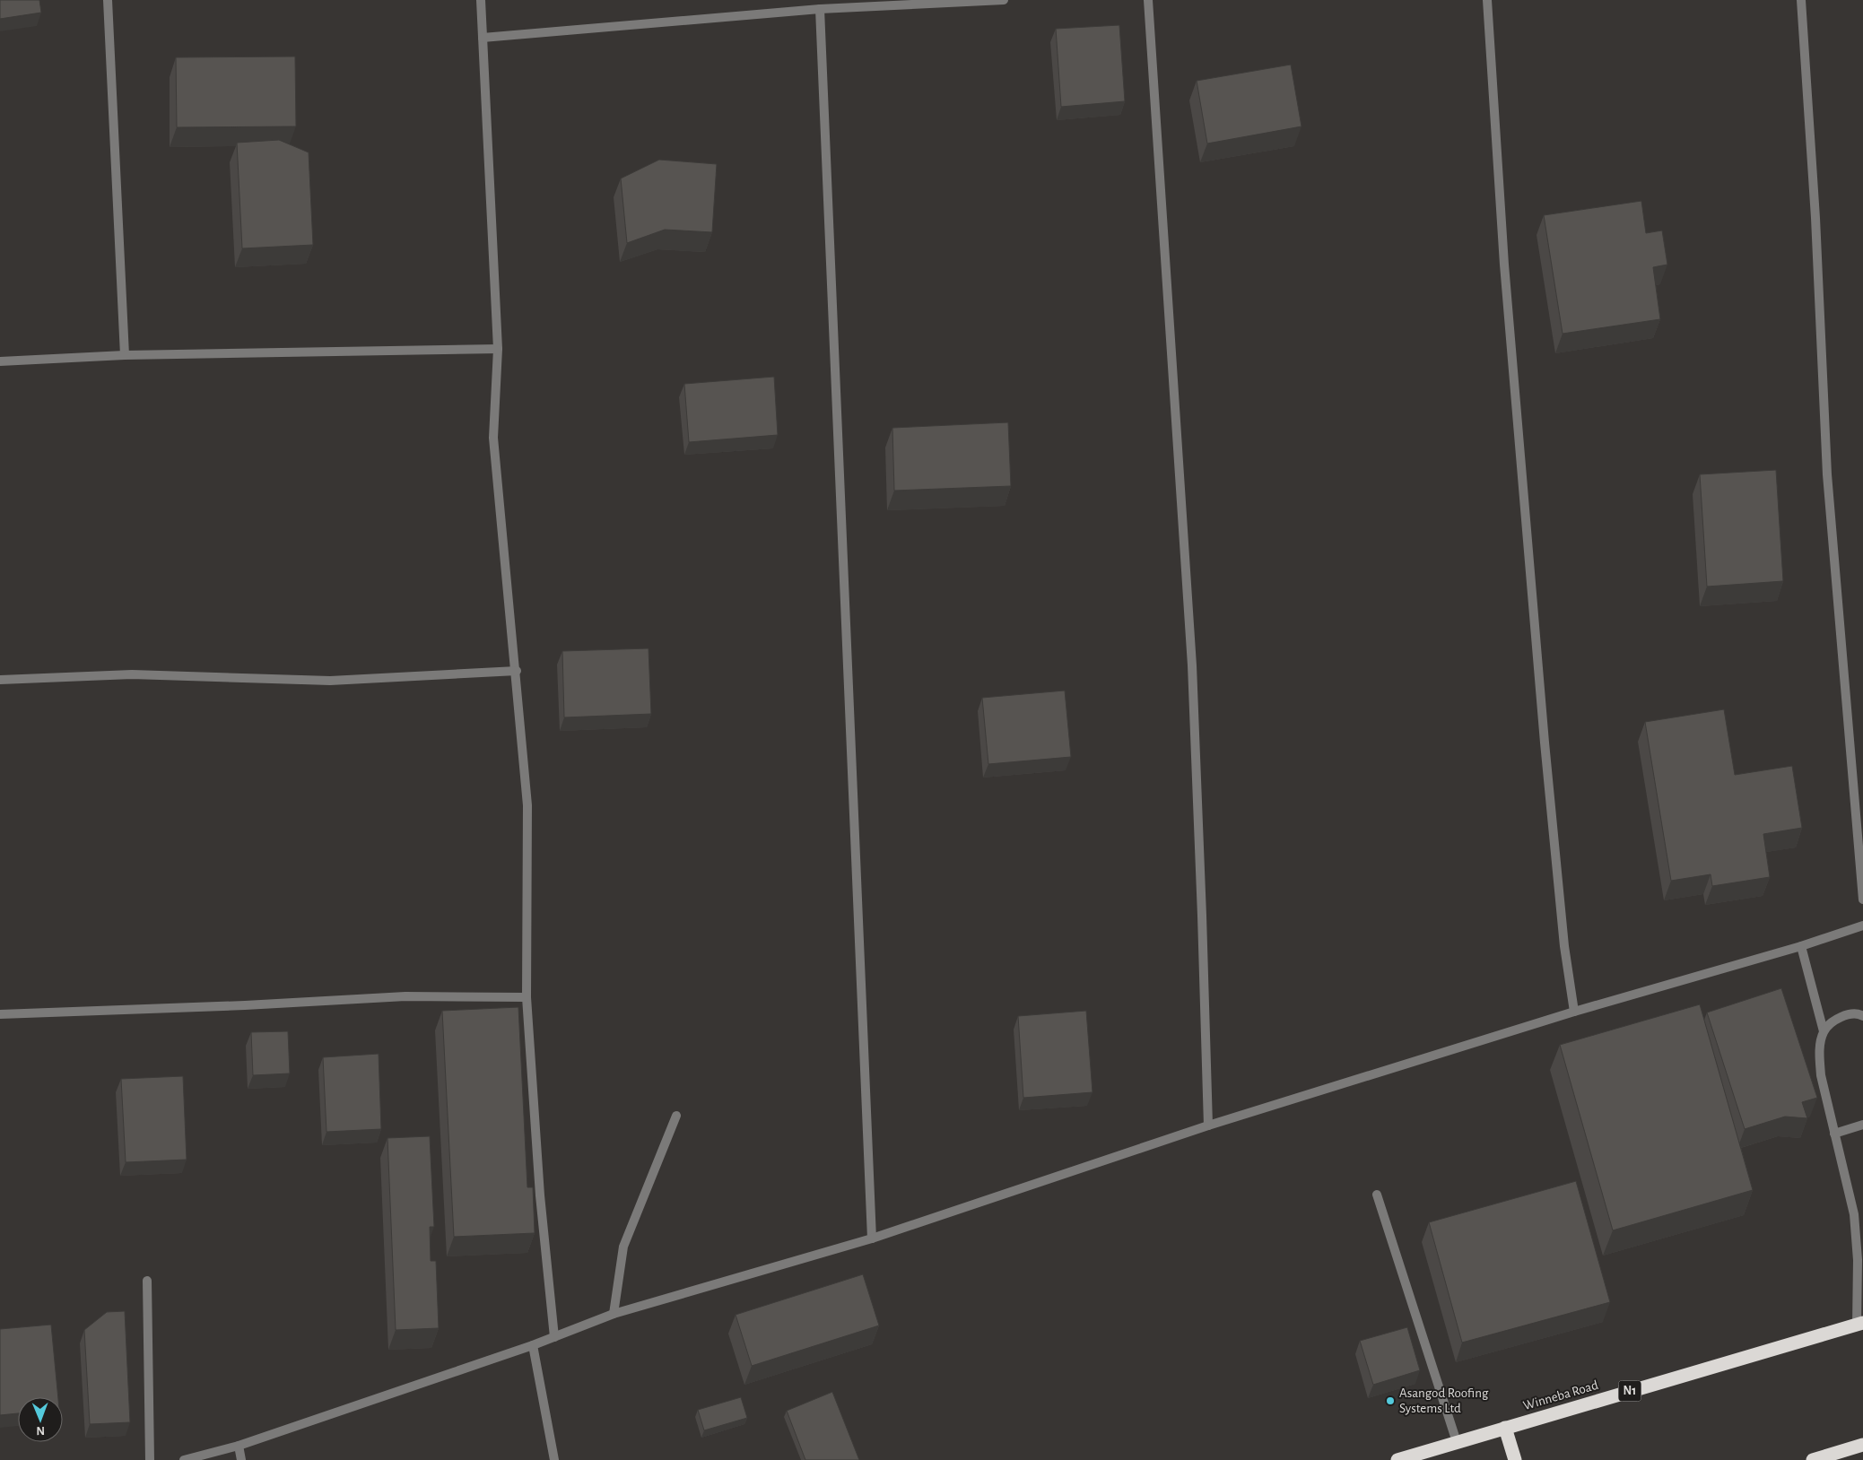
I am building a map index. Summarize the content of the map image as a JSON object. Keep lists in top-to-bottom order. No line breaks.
{"streets":{"highway":["N1","Winneba Road"]},"places":["Asangod Roofing Systems Ltd"],"north":"bottom"}
